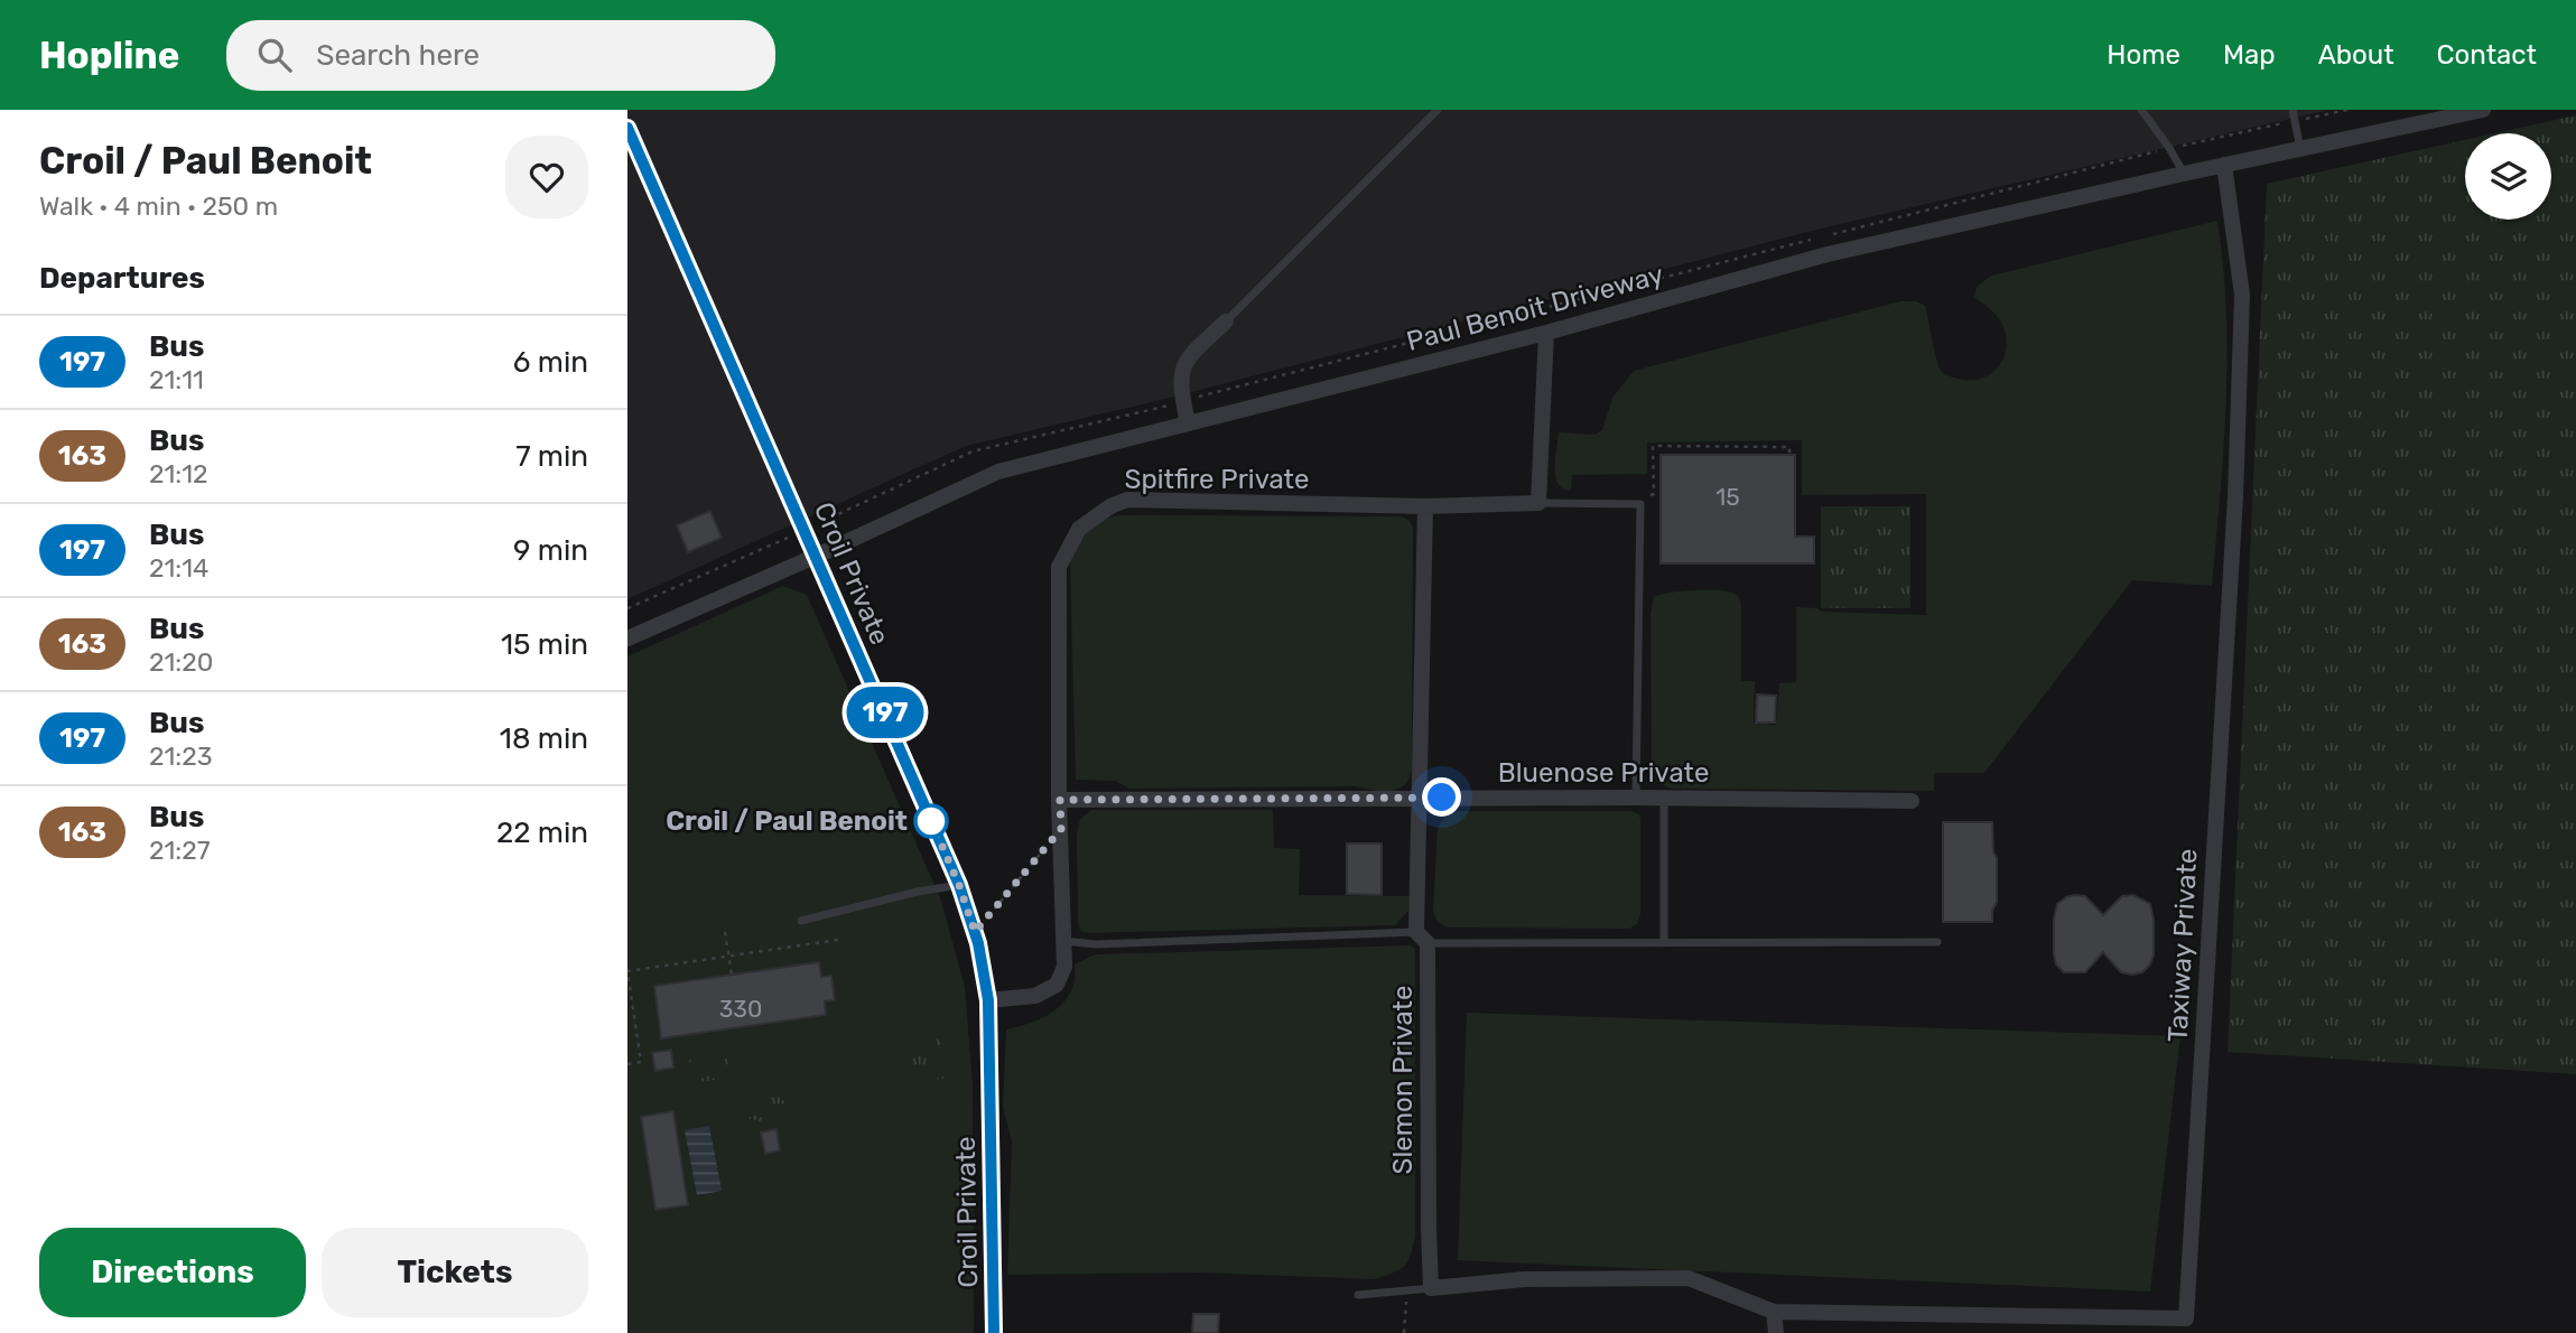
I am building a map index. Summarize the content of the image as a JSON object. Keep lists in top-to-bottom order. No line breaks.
{"streets":{"street":["Paul Benoit Driveway","Spitfire Private","Croil Private","Bluenose Private","Taxiway Private","Slemon Private"]},"crossings":[["Paul Benoit Driveway","Croil Private"],["Paul Benoit Driveway","Taxiway Private"],["Spitfire Private","Croil Private"],["Spitfire Private","Bluenose Private"],["Spitfire Private","Slemon Private"],["Bluenose Private","Slemon Private"]],"places":["Croil / Paul Benoit"],"lines":["bus line 197"],"house_numbers":["15","330"],"page":{"header":"Hopline","search":"Search here","nav":["Home","Map","About","Contact"],"heading":[["Croil / Paul Benoit","Walk · 4 min · 250 m"],"Departures"],"on_map":"197","list":[{"mark":"197","name":"Bus","note":"21:11","value":"6 min"},{"mark":"163","name":"Bus","note":"21:12","value":"7 min"},{"mark":"197","name":"Bus","note":"21:14","value":"9 min"},{"mark":"163","name":"Bus","note":"21:20","value":"15 min"},{"mark":"197","name":"Bus","note":"21:23","value":"18 min"},{"mark":"163","name":"Bus","note":"21:27","value":"22 min"}],"buttons":["Directions","Tickets"]}}
